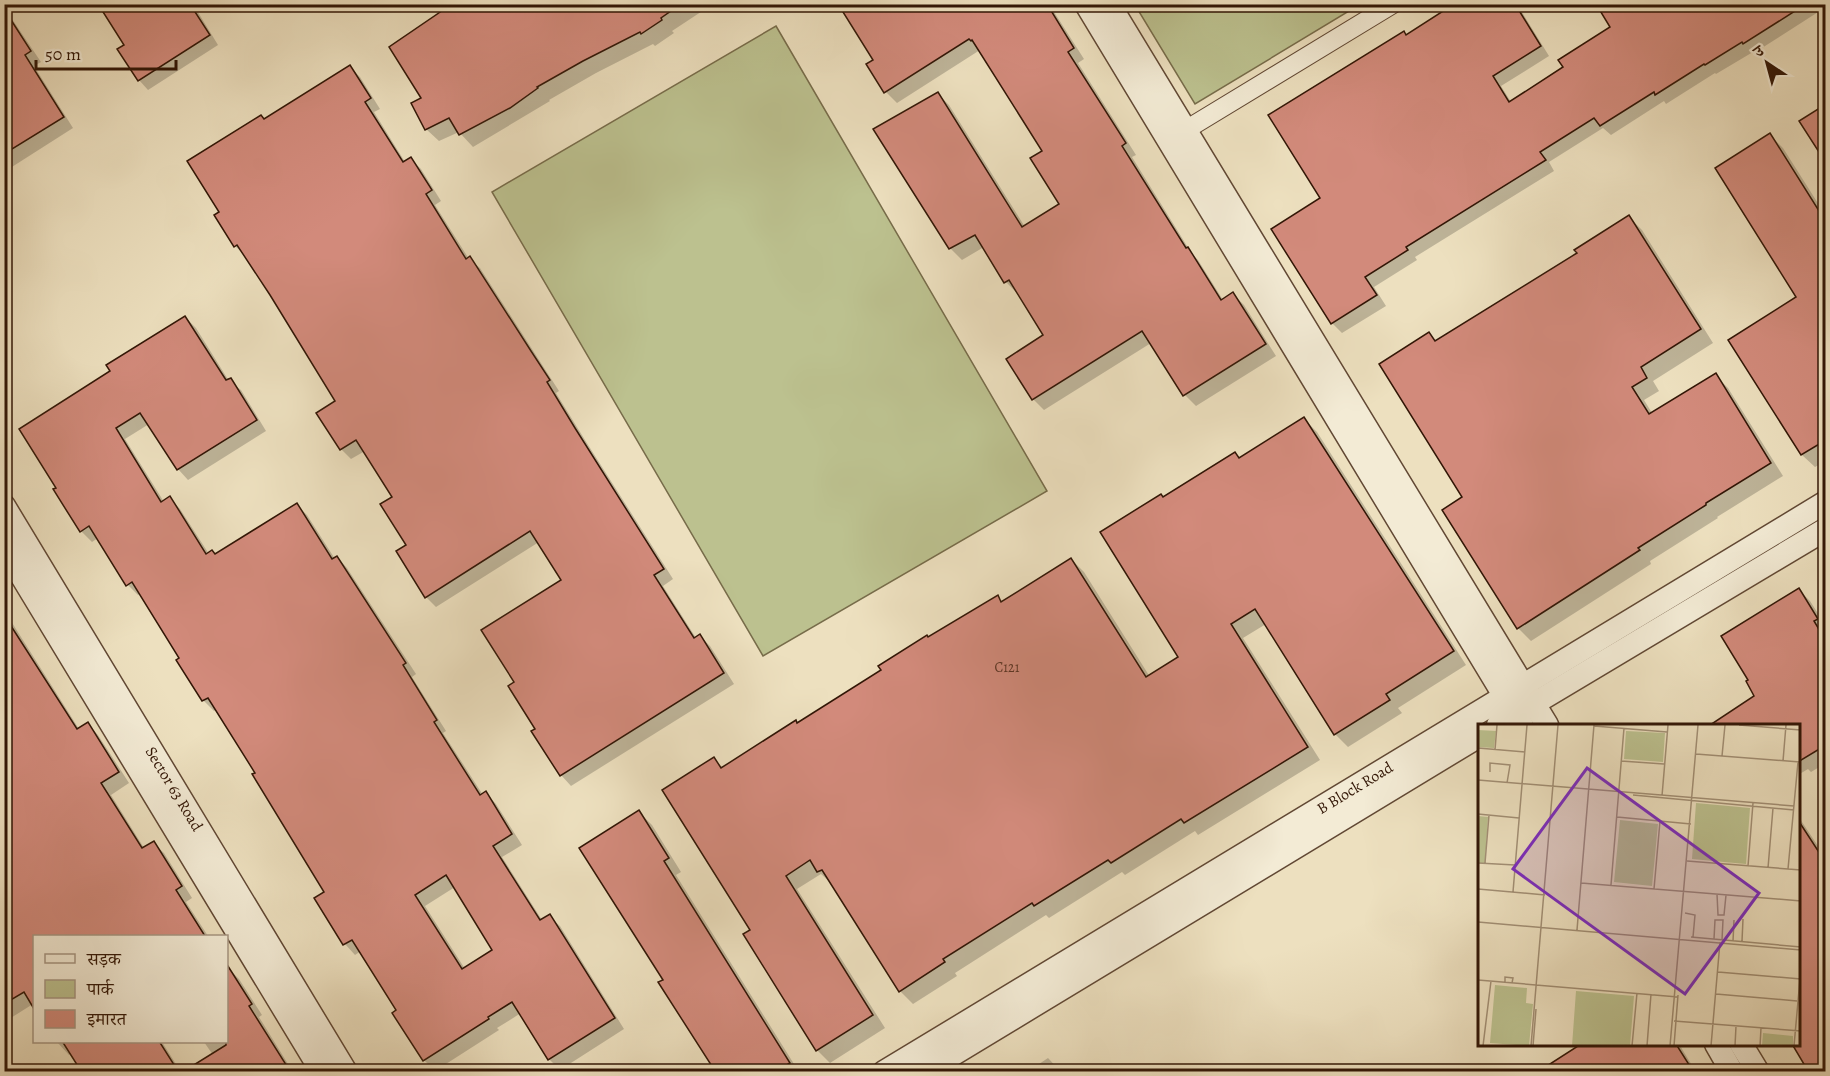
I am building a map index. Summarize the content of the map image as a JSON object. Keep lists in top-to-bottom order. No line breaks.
{"streets":{"street":["B Block Road","Sector 63 Road"]},"house_numbers":["C121"],"legend":["सड़क","पार्क","इमारत"],"scale_bar":"50 m","north":"top left"}
